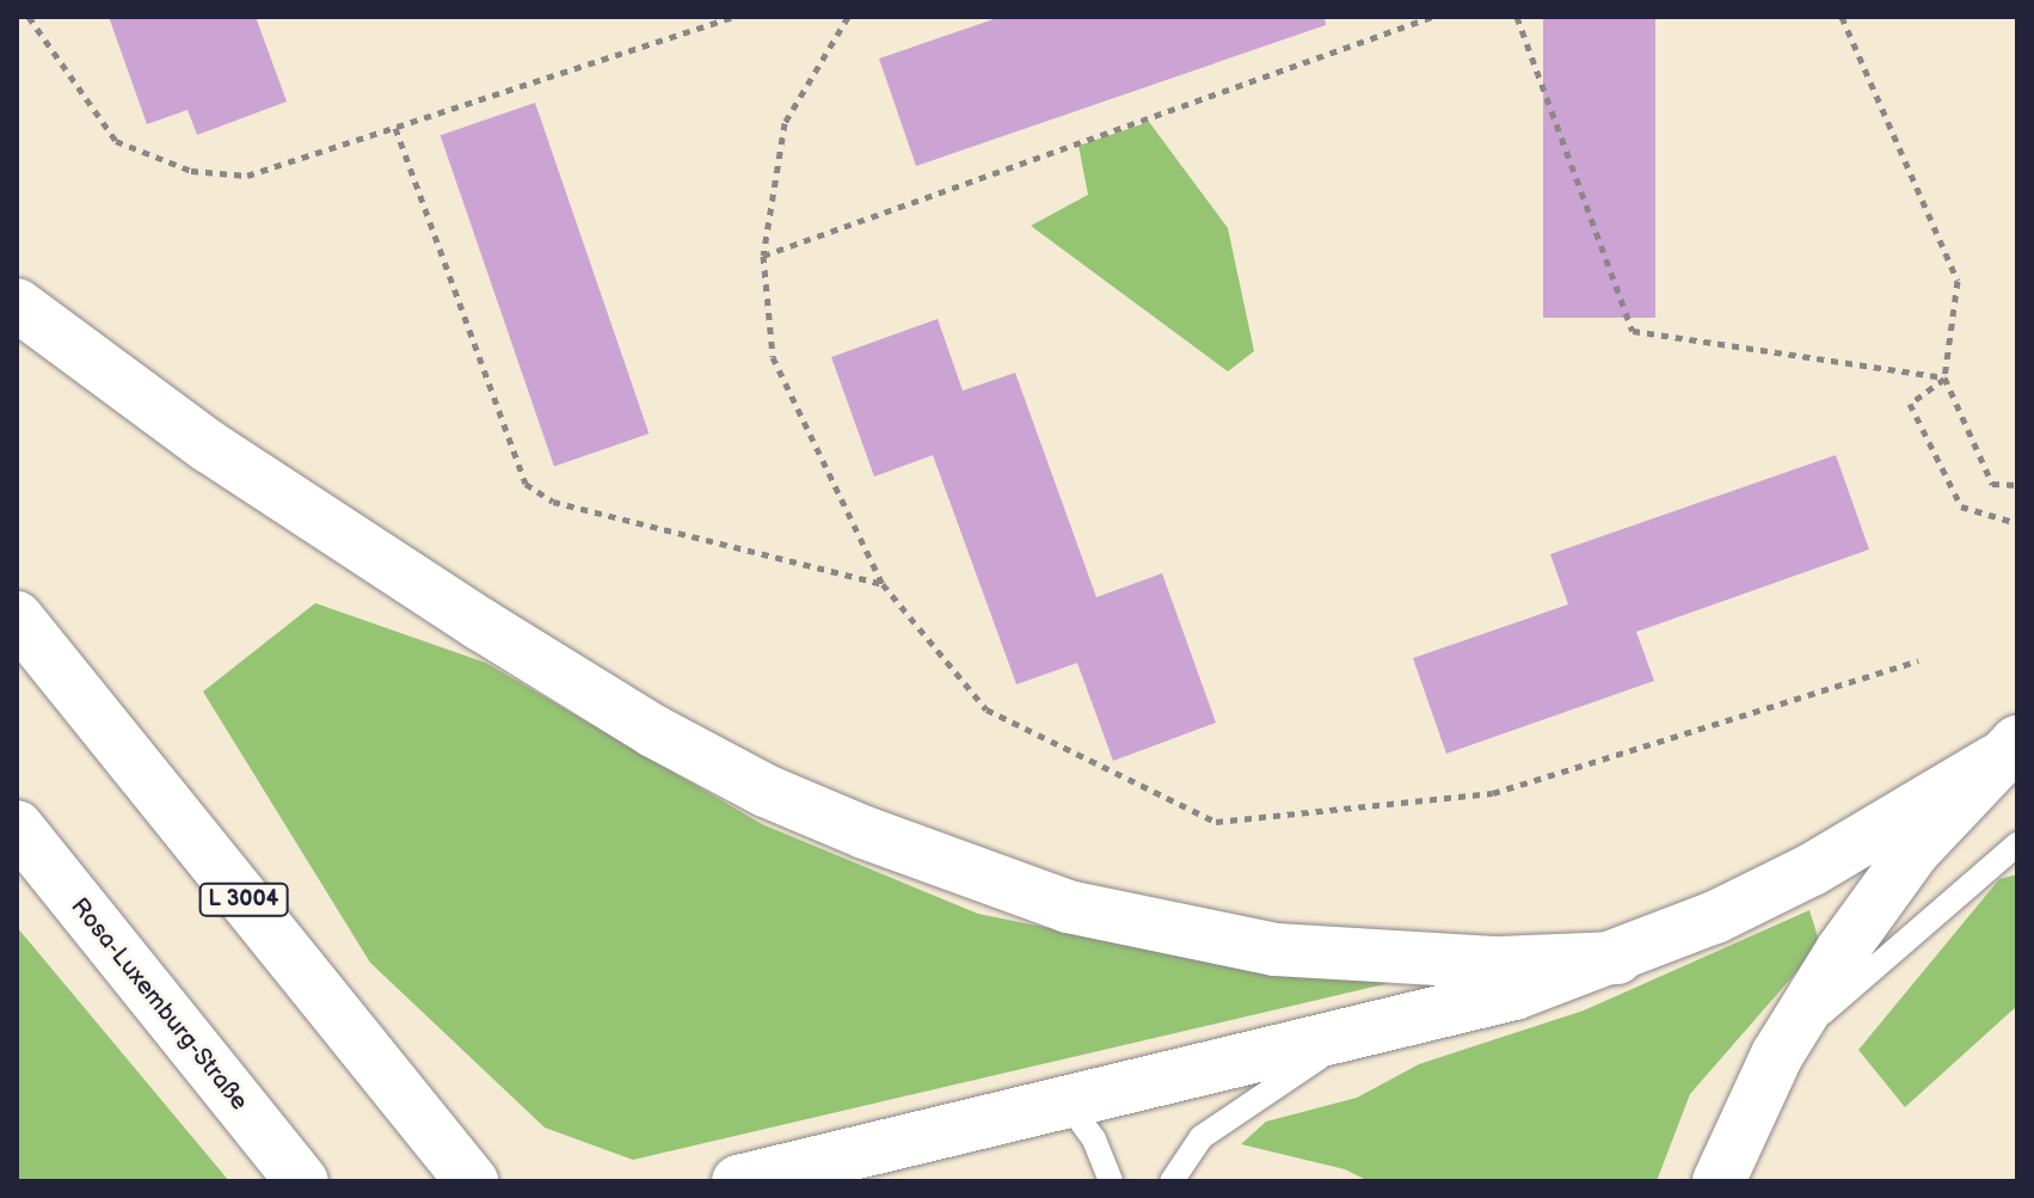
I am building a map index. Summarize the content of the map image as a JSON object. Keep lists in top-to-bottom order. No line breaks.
{"streets":{"main road":["L 3004","Rosa-Luxemburg-Straße"]}}
